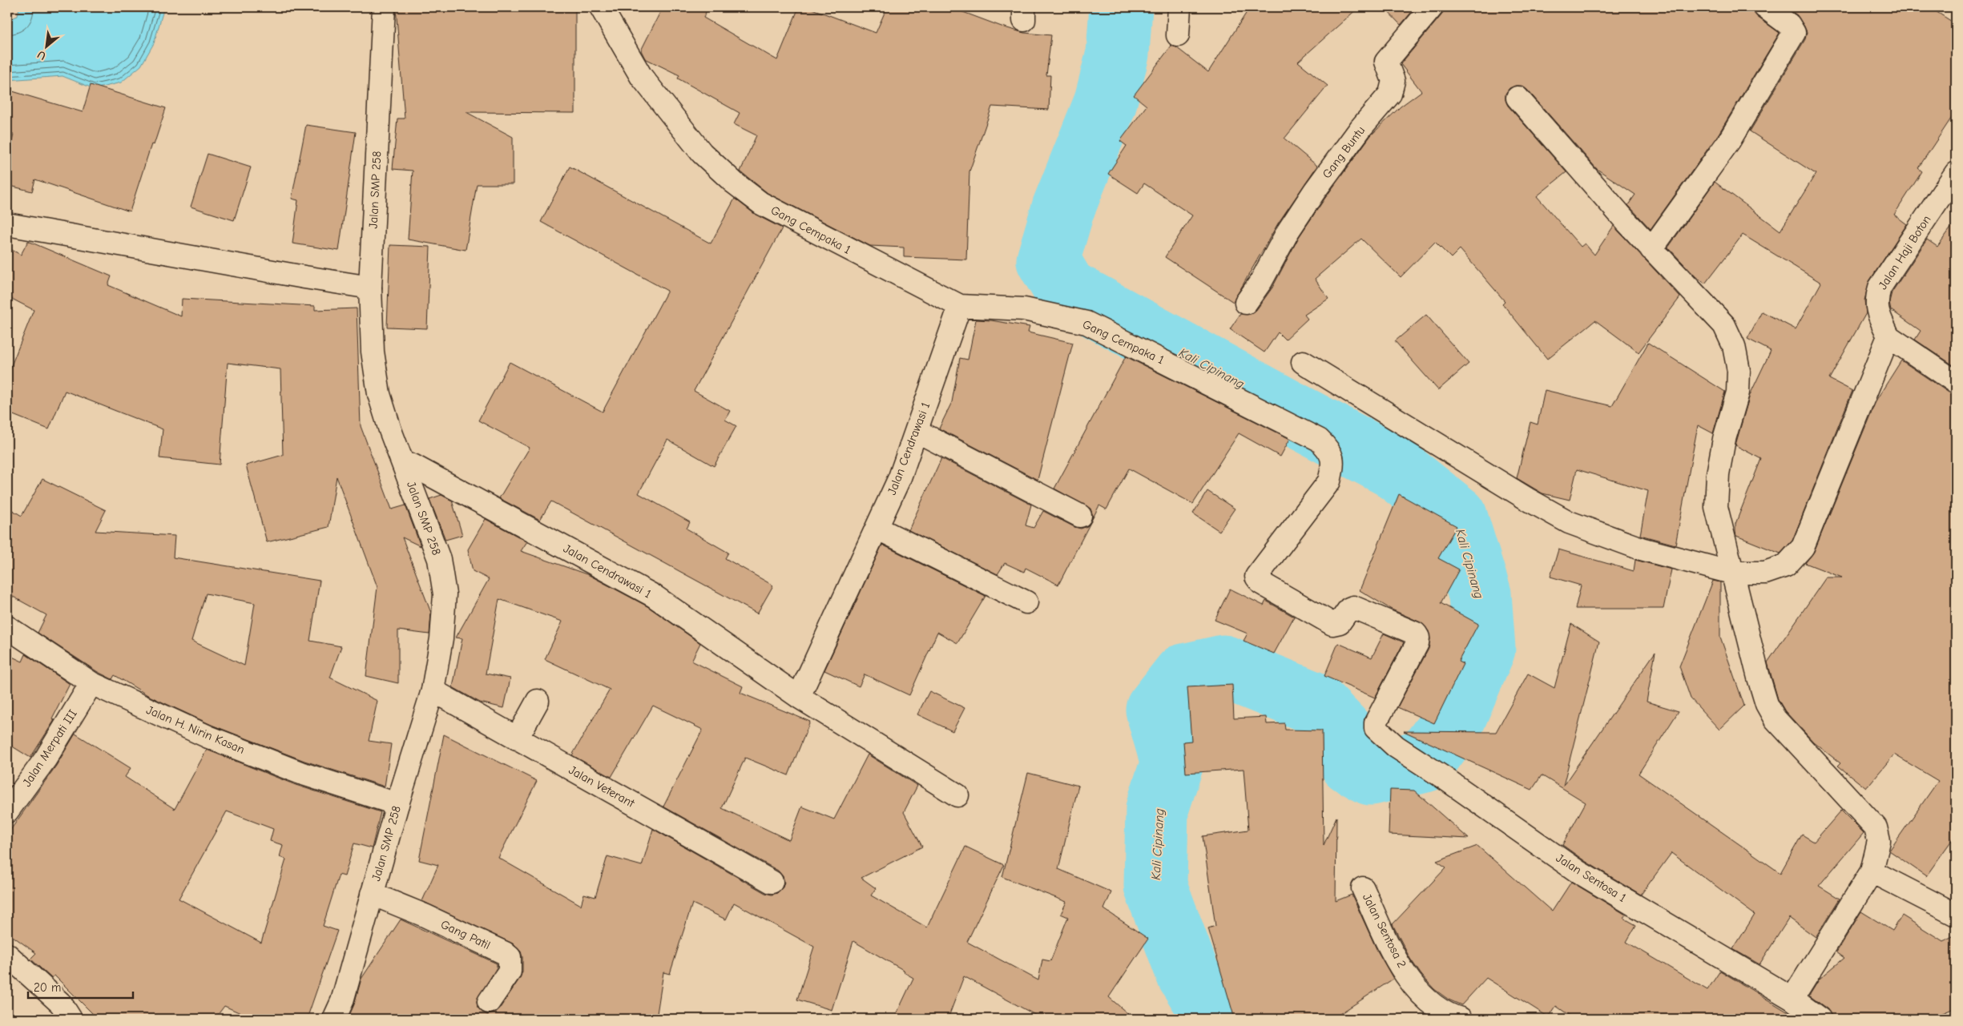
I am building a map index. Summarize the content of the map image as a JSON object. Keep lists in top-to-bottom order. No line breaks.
{"streets":{"street":["Gang Buntu","Jalan SMP 258","Gang Cempaka 1","Jalan Haji Boton","Jalan Cendrawasi 1","Jalan H. Nirin Kasan","Jalan Merpati III","Jalan Veterant","Jalan Sentosa 1","Jalan Sentosa 2","Gang Patil"]},"crossings":[["Jalan SMP 258","Jalan Cendrawasi 1"],["Jalan SMP 258","Jalan H. Nirin Kasan"],["Jalan SMP 258","Jalan Veterant"],["Jalan SMP 258","Gang Patil"],["Gang Cempaka 1","Jalan Cendrawasi 1"],["Gang Cempaka 1","Jalan Sentosa 1"],["Jalan H. Nirin Kasan","Jalan Merpati III"]],"water":["Kali Cipinang"],"scale_bar":"20 m","north":"bottom left"}
